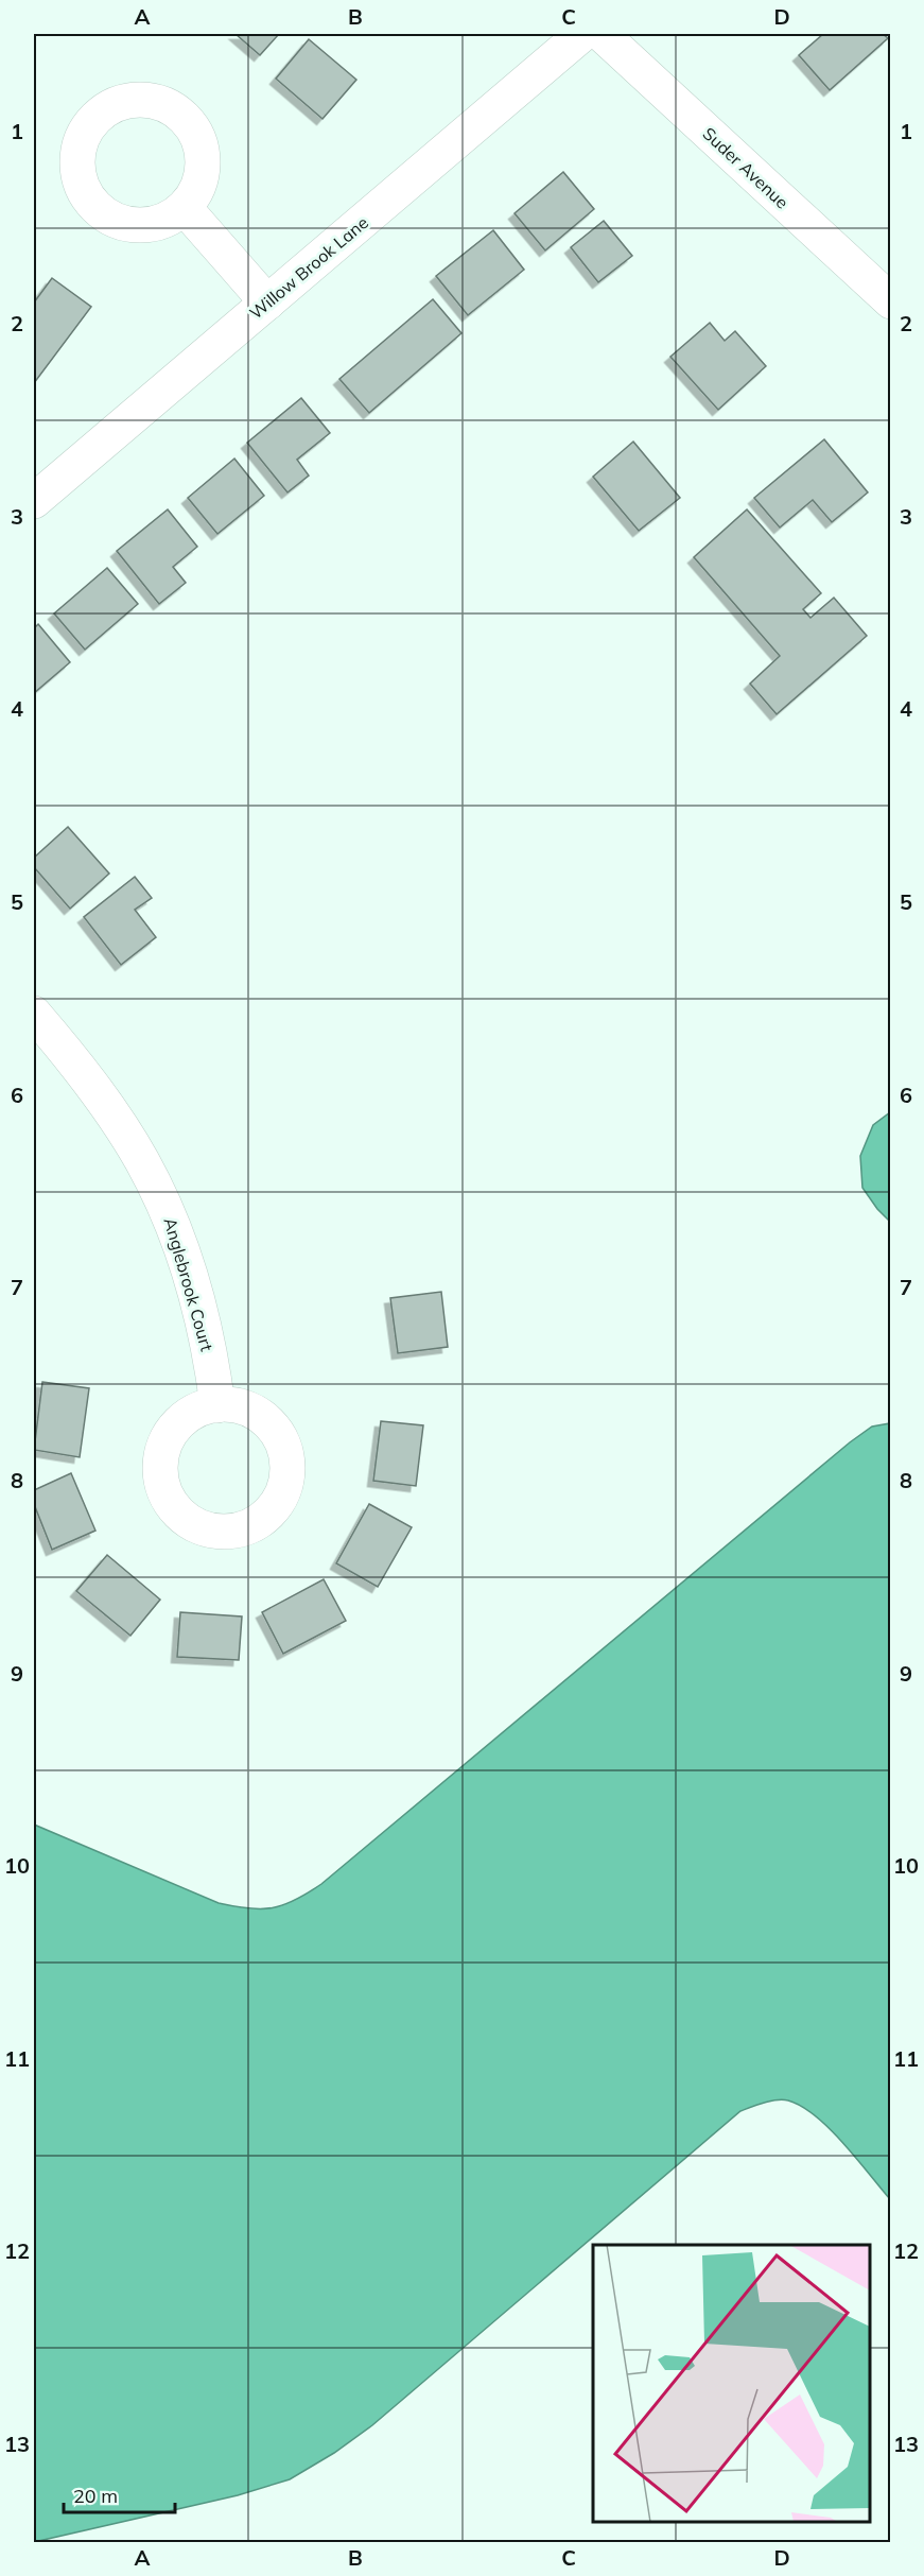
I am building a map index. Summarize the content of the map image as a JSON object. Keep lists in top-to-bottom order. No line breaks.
{"streets":{"street":["Suder Avenue","Willow Brook Lane","Anglebrook Court"]},"scale_bar":"20 m","grid":{"columns":["A","B","C","D"],"rows":["1","2","3","4","5","6","7","8","9","10","11","12","13"]}}
